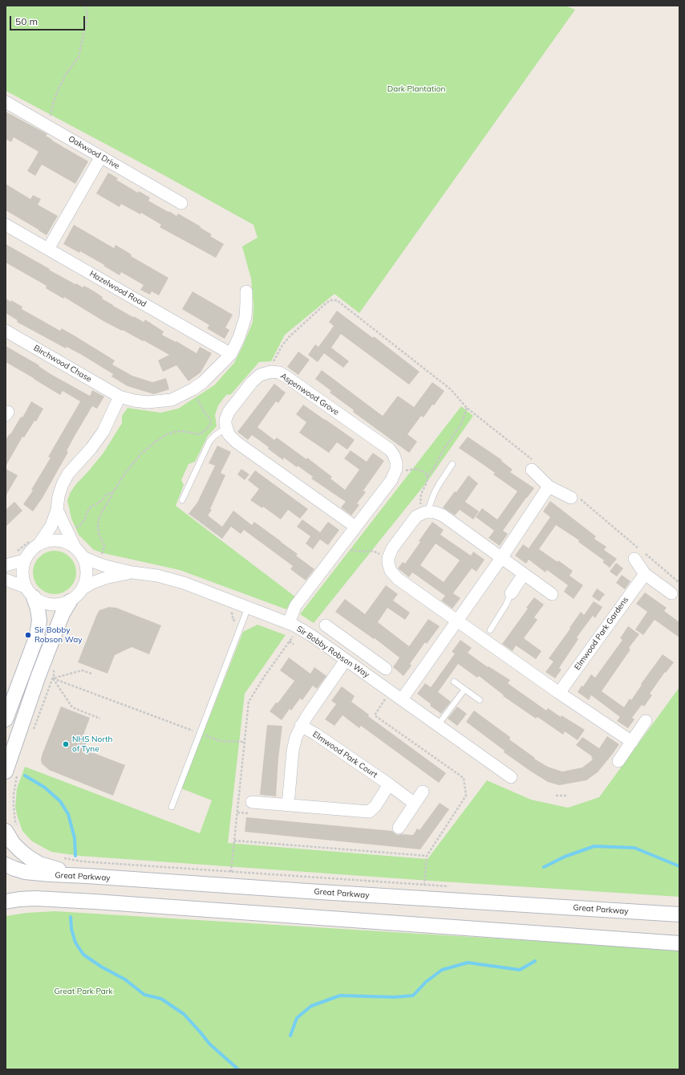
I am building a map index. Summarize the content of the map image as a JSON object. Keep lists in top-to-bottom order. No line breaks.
{"streets":{"street":["Oakwood Drive","Hazelwood Road","Birchwood Chase","Aspenwood Grove","Elmwood Park Gardens","Sir Bobby Robson Way","Elmwood Park Court","Great Parkway"]},"parks":["Dark Plantation","Great Park Park"],"places":["Sir Bobby Robson Way","NHS North of Tyne"],"scale_bar":"50 m"}
